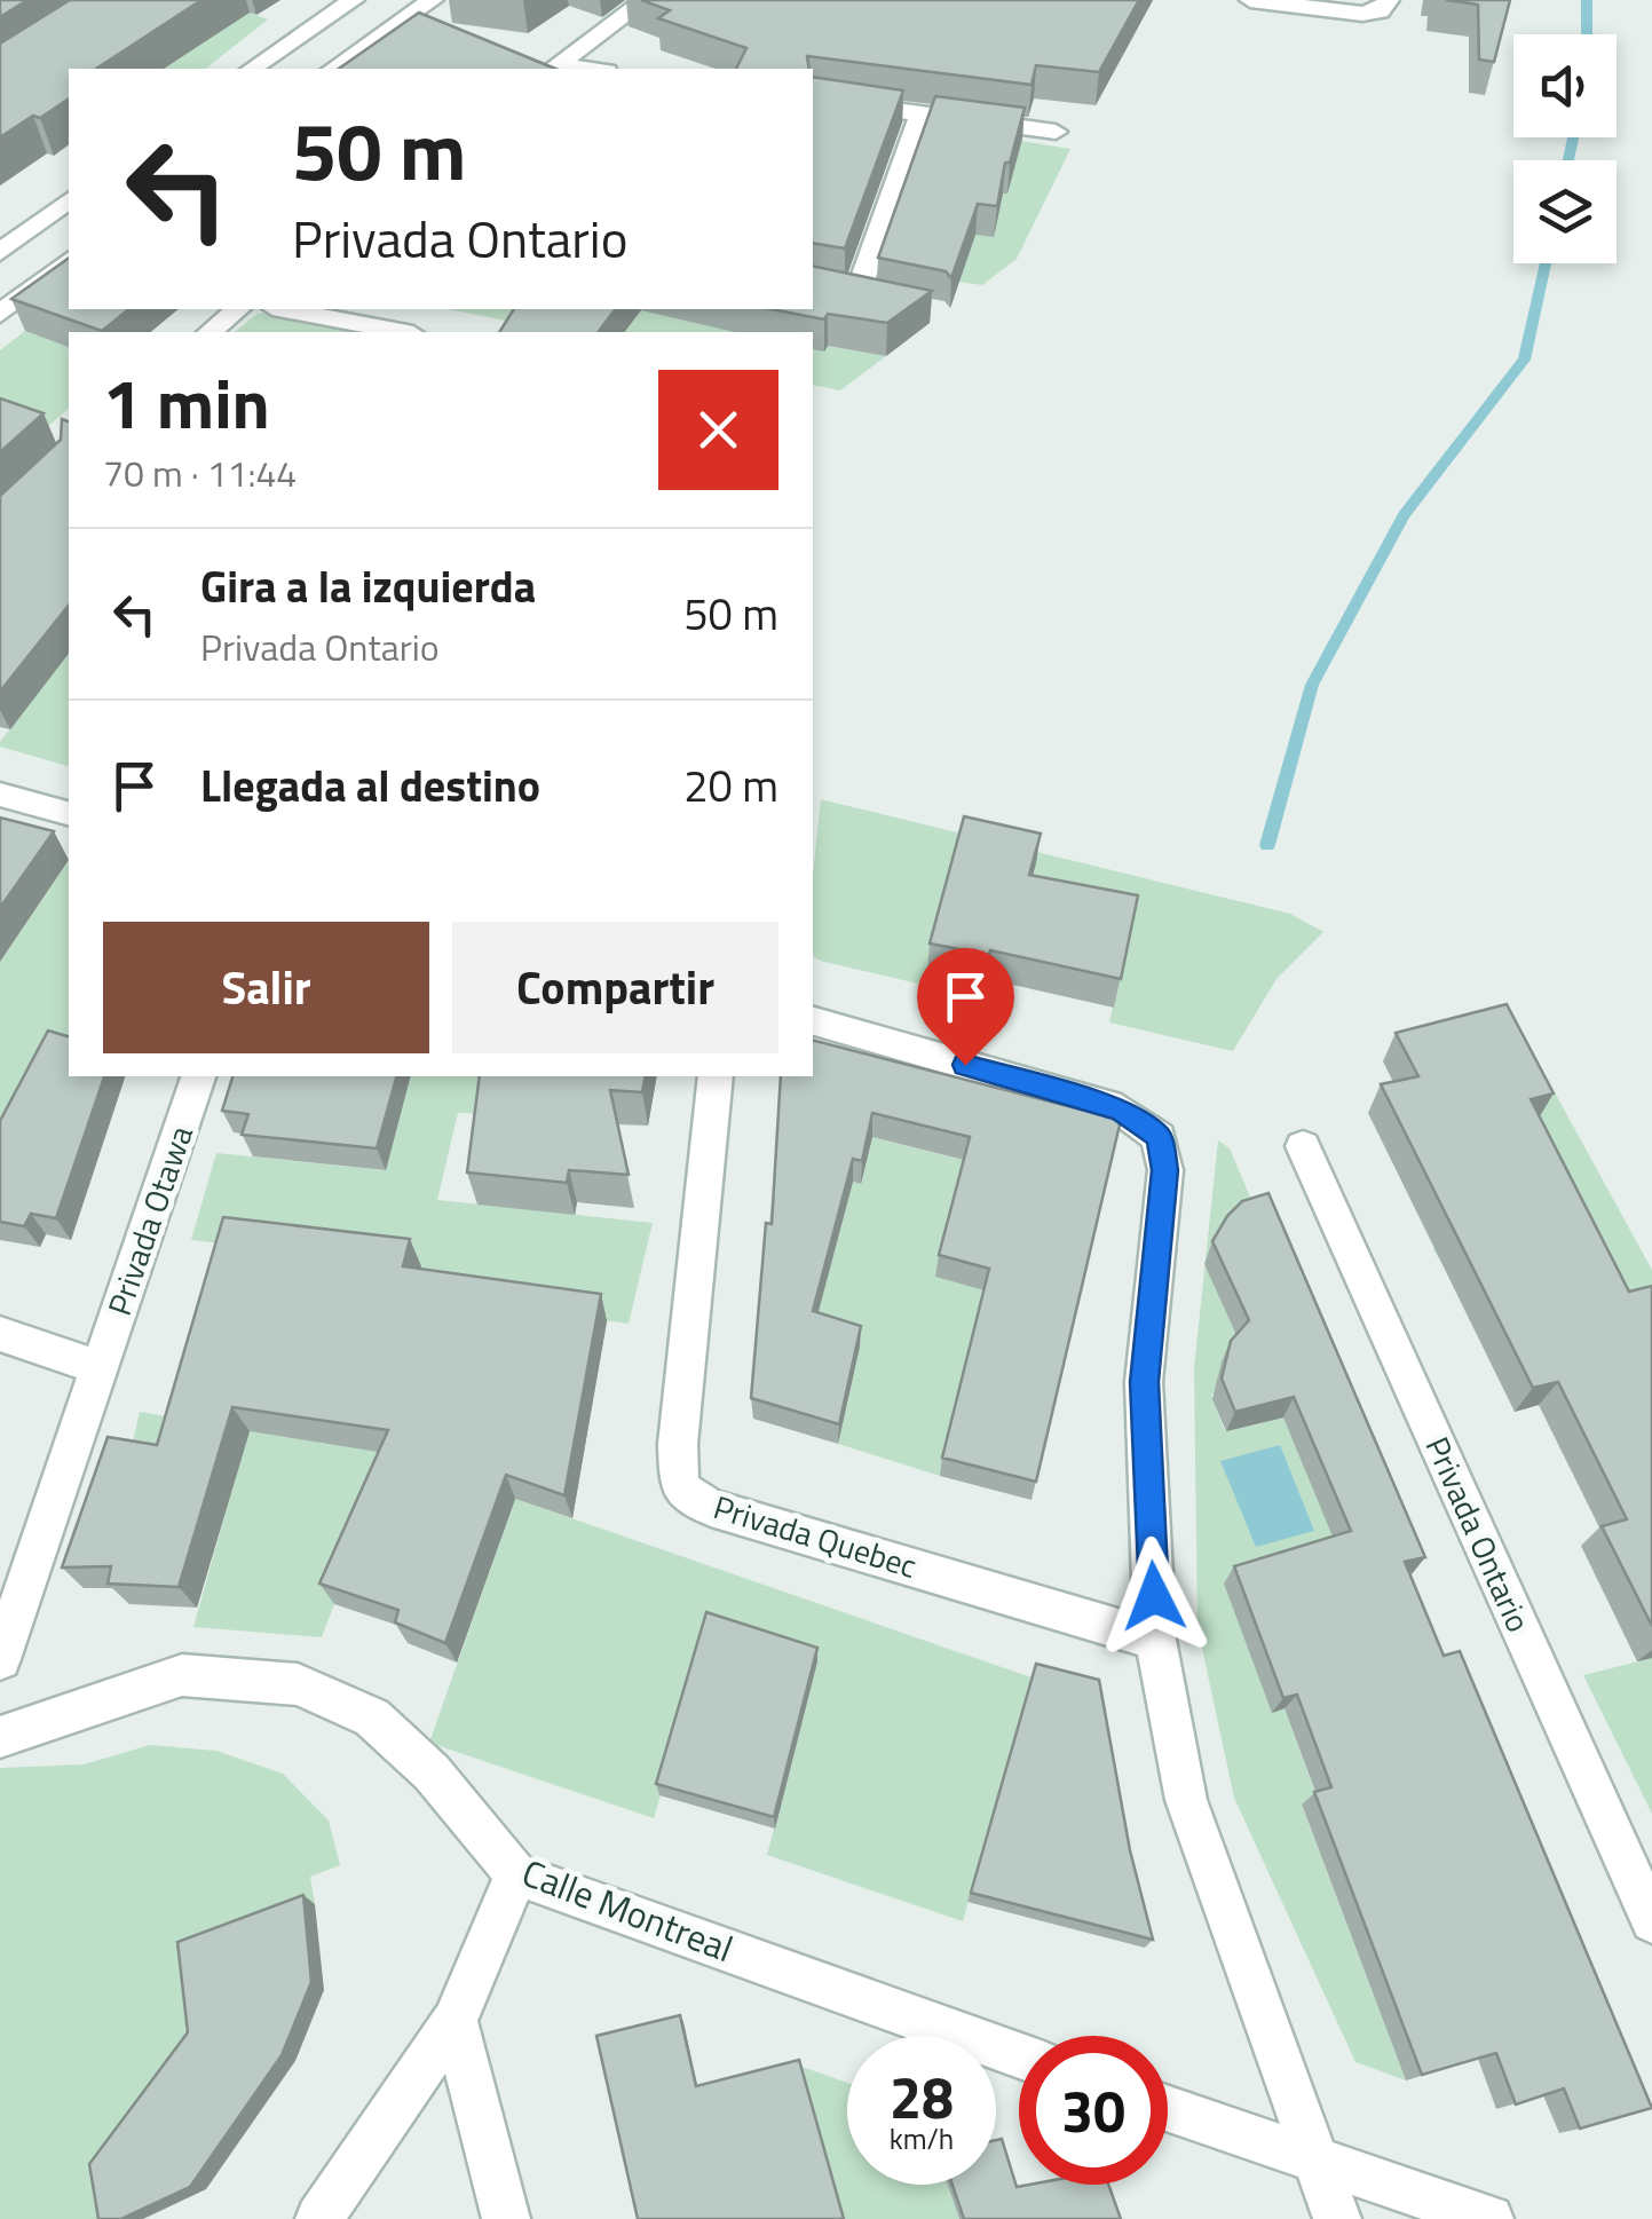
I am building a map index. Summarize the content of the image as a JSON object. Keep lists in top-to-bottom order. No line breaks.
{"streets":{"street":["Privada Otawa","Privada Ontario","Privada Quebec","Calle Montreal"]},"page":{"turn":["50 m","Privada Ontario"],"heading":["1 min","70 m · 11:44"],"list":[{"name":"Gira a la izquierda","note":"Privada Ontario","value":"50 m"},{"name":"Llegada al destino","value":"20 m"}],"buttons":["Salir","Compartir"],"speed":"28 km/h","limit":"30"}}
